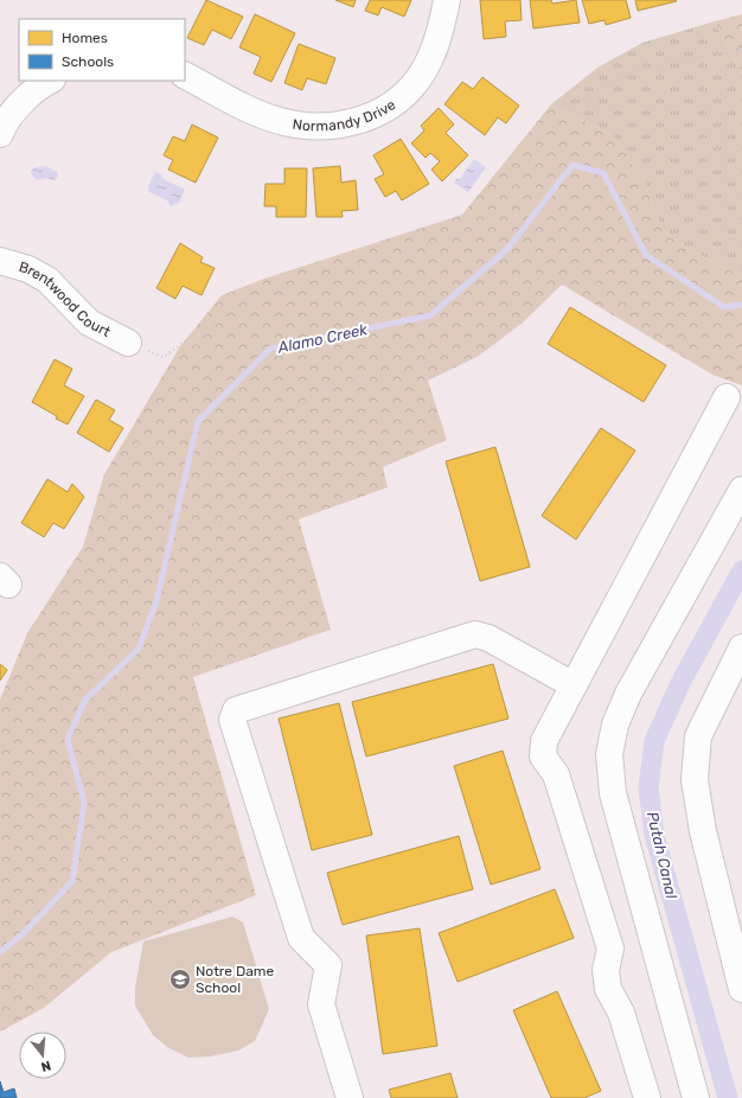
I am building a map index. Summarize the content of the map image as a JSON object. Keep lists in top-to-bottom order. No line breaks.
{"streets":{"street":["Normandy Drive","Brentwood Court"]},"water":["Alamo Creek","Putah Canal"],"places":{"school or university":["Notre Dame School"]},"legend":["Homes","Schools"],"north":"bottom"}
